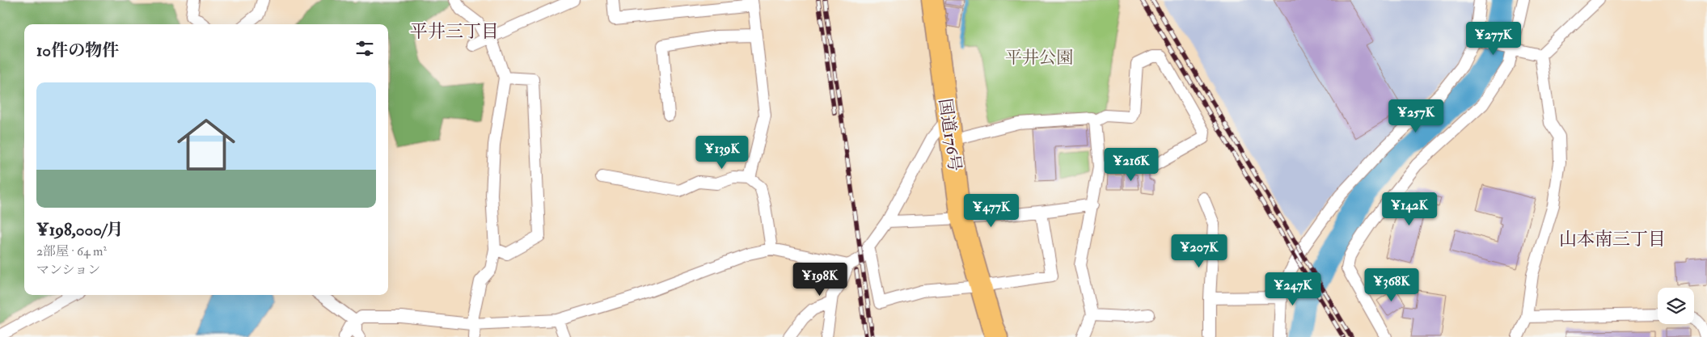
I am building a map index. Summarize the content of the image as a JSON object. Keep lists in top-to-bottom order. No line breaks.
{"streets":{"highway":["国道176号"]},"districts":["平井三丁目","山本南三丁目"],"parks":["平井公園"],"page":{"price":["¥277K","¥257K","¥139K","¥216K","¥142K","¥477K","¥207K","¥198K","¥368K","¥247K"],"heading":"10件の物件","list":[{"name":"¥198,000/月","note":"2部屋 · 64 m² · マンション"}]}}
